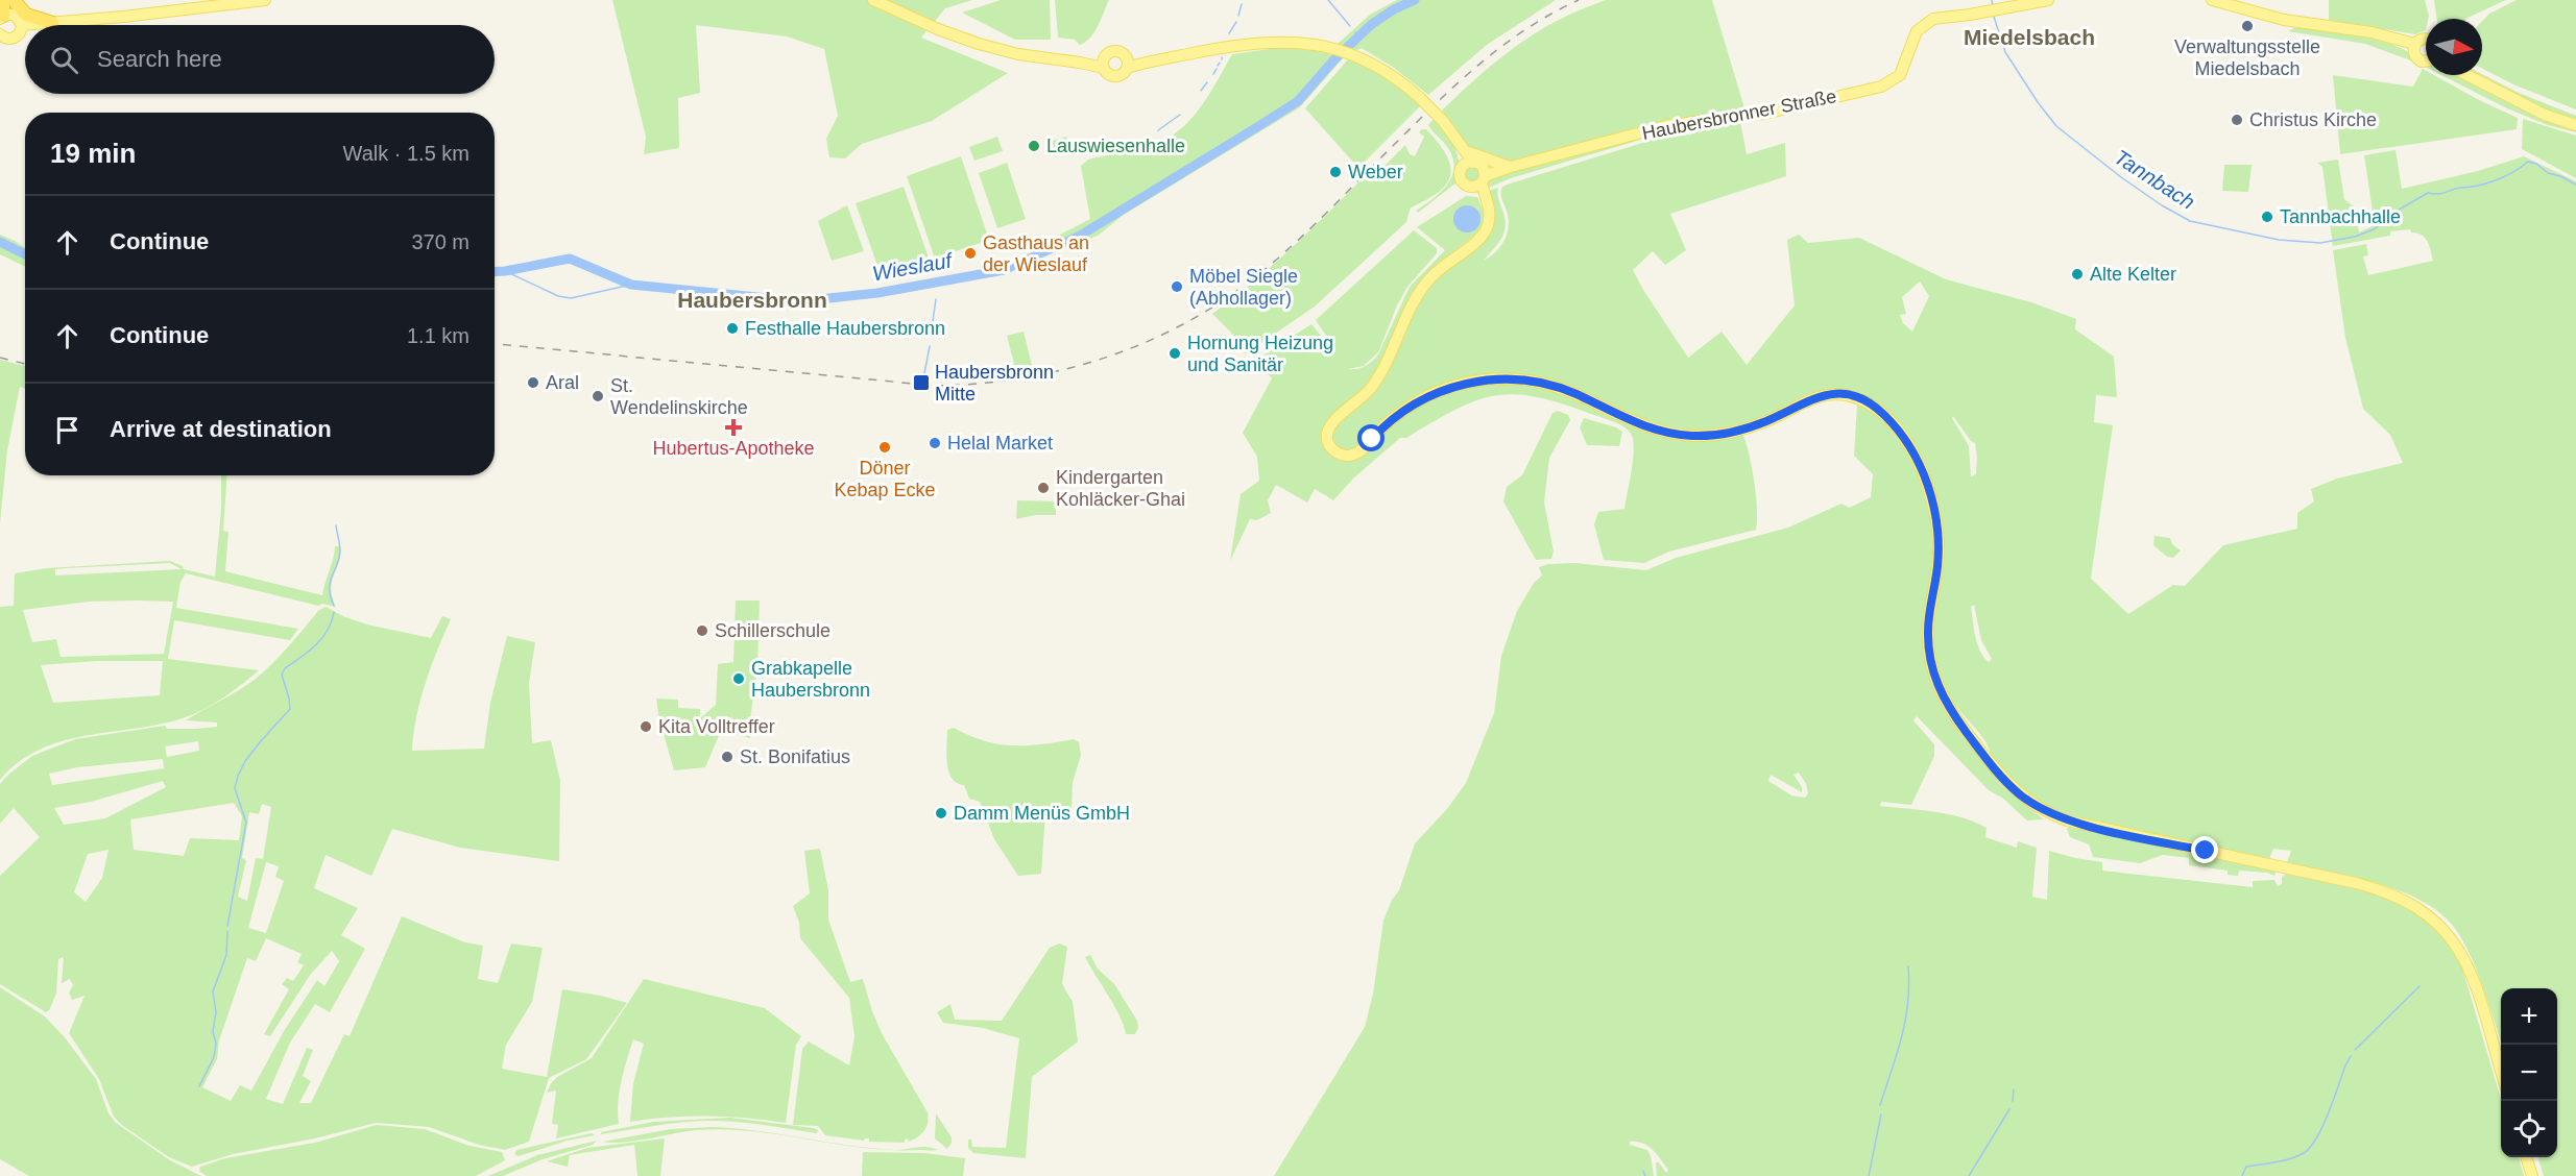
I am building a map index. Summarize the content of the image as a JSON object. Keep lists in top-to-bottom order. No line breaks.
{"streets":{"main road":["Haubersbronner Straße"]},"districts":["Miedelsbach","Haubersbronn"],"water":["Tannbach","Wieslauf"],"places":{"other":["Verwaltungsstelle Miedelsbach","Christus Kirche","Lauswiesenhalle","Weber","Tannbachhalle","Gasthaus an der Wieslauf","Alte Kelter","Möbel Siegle (Abhollager)","Festhalle Haubersbronn","Hornung Heizung und Sanitär","Aral","St. Wendelinskirche","Helal Market","Döner Kebap Ecke","Kindergarten Kohläcker-Ghai","Schillerschule","Grabkapelle Haubersbronn","Kita Volltreffer","St. Bonifatius","Damm Menüs GmbH"],"transit":["Haubersbronn Mitte"],"health":["Hubertus-Apotheke"]},"north":"right","page":{"search":"Search here","heading":["19 min","Walk · 1.5 km"],"list":[["Continue","370 m"],["Continue","1.1 km"],"Arrive at destination"],"map_buttons":["+","−"]}}
